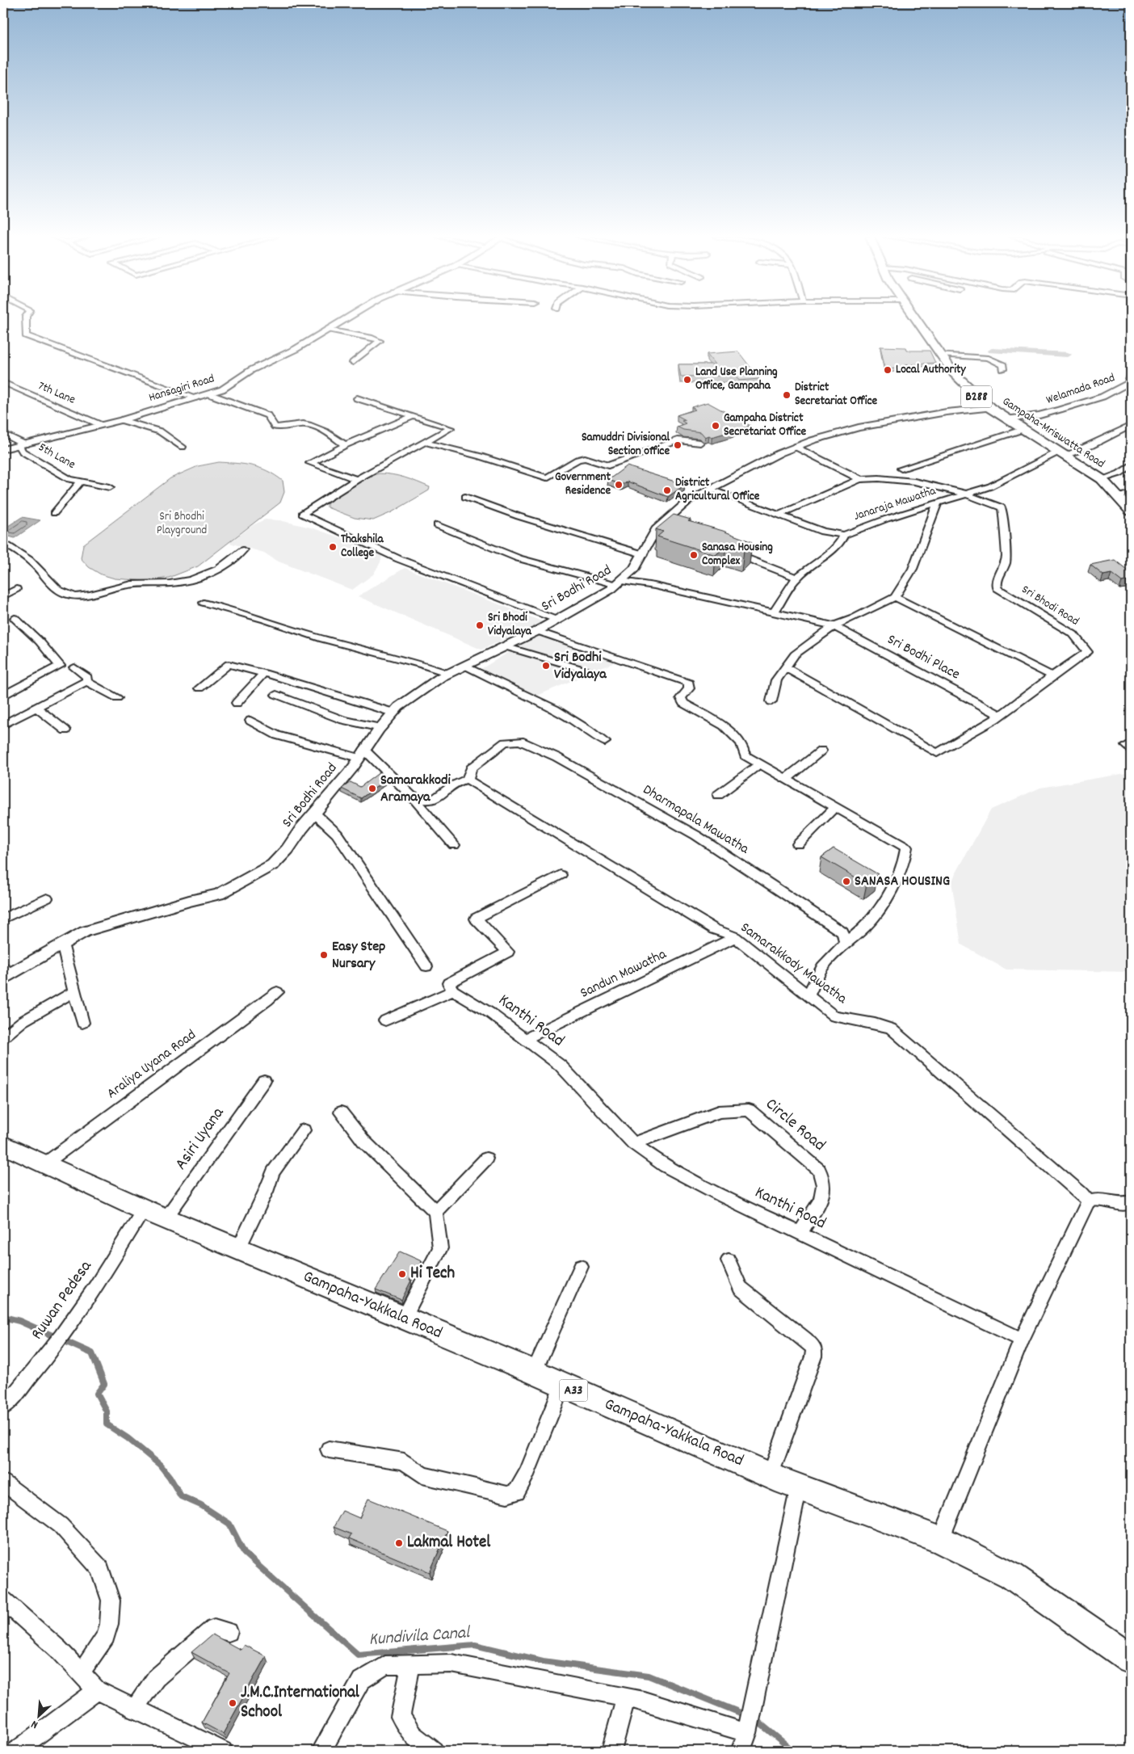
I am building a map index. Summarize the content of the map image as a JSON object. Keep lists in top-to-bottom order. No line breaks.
{"streets":{"highway":["Gampaha-Yakkala Road","A33"],"main road":["B288","Gampaha-Mriswatta Road"],"street":["Hansagiri Road","Welamada Road","7th Lane","5th Lane","Janaraja Mawatha","Sri Bodhi Road","Sri Bhodi Road","Sri Bodhi Place","Dharmapala Mawatha","Samarakkody Mawatha","Sandun Mawatha","Kanthi Road","Araliya Uyana Road","Circle Road","Asiri Uyana","Ruwan Pedesa"]},"crossings":[["Hansagiri Road","7th Lane"],["Hansagiri Road","5th Lane"],["Welamada Road","Gampaha-Mriswatta Road"],["Gampaha-Mriswatta Road","Janaraja Mawatha"],["Gampaha-Mriswatta Road","Sri Bodhi Road"],["Janaraja Mawatha","Sri Bhodi Road"],["Sri Bodhi Road","Sri Bhodi Road"],["Dharmapala Mawatha","Samarakkody Mawatha"],["Samarakkody Mawatha","Sandun Mawatha"],["Sandun Mawatha","Kanthi Road"],["Kanthi Road","Circle Road"],["Araliya Uyana Road","Gampaha-Yakkala Road"],["Asiri Uyana","Ruwan Pedesa"],["Asiri Uyana","Gampaha-Yakkala Road"],["Ruwan Pedesa","Gampaha-Yakkala Road"]],"water":["Kundivila Canal"],"parks":["Sri Bhodhi Playground"],"places":["Local Authority","Land Use Planning Office, Gampaha","District Secretariat Office","Gampaha District Secretariat Office","Samuddri Divisional Section office","Government Residence","District Agricultural Office","Thakshila College","Sanasa Housing Complex","Sri Bhodi Vidyalaya","Sri Bodhi Vidyalaya","Samarakkodi Aramaya","SANASA HOUSING","Easy Step Nursary","Hi Tech","Lakmal Hotel","J.M.C.International School"],"north":"bottom left"}
